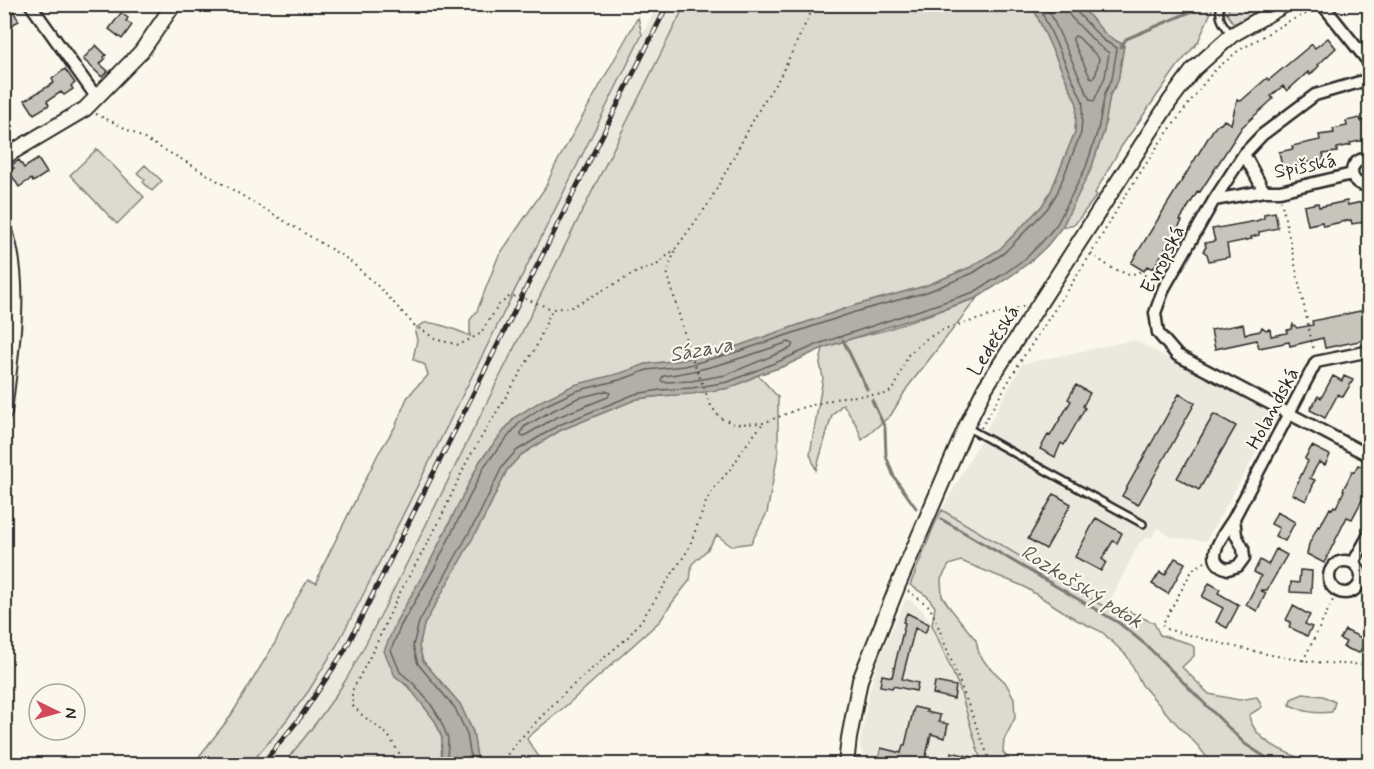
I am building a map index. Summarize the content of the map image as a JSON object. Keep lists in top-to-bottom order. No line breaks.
{"streets":{"main road":["Ledečská"],"street":["Spišská","Evropská","Holandská"]},"crossings":[["Spišská","Evropská"],["Evropská","Holandská"]],"water":["Sázava","Rozkošský potok"],"north":"right"}
